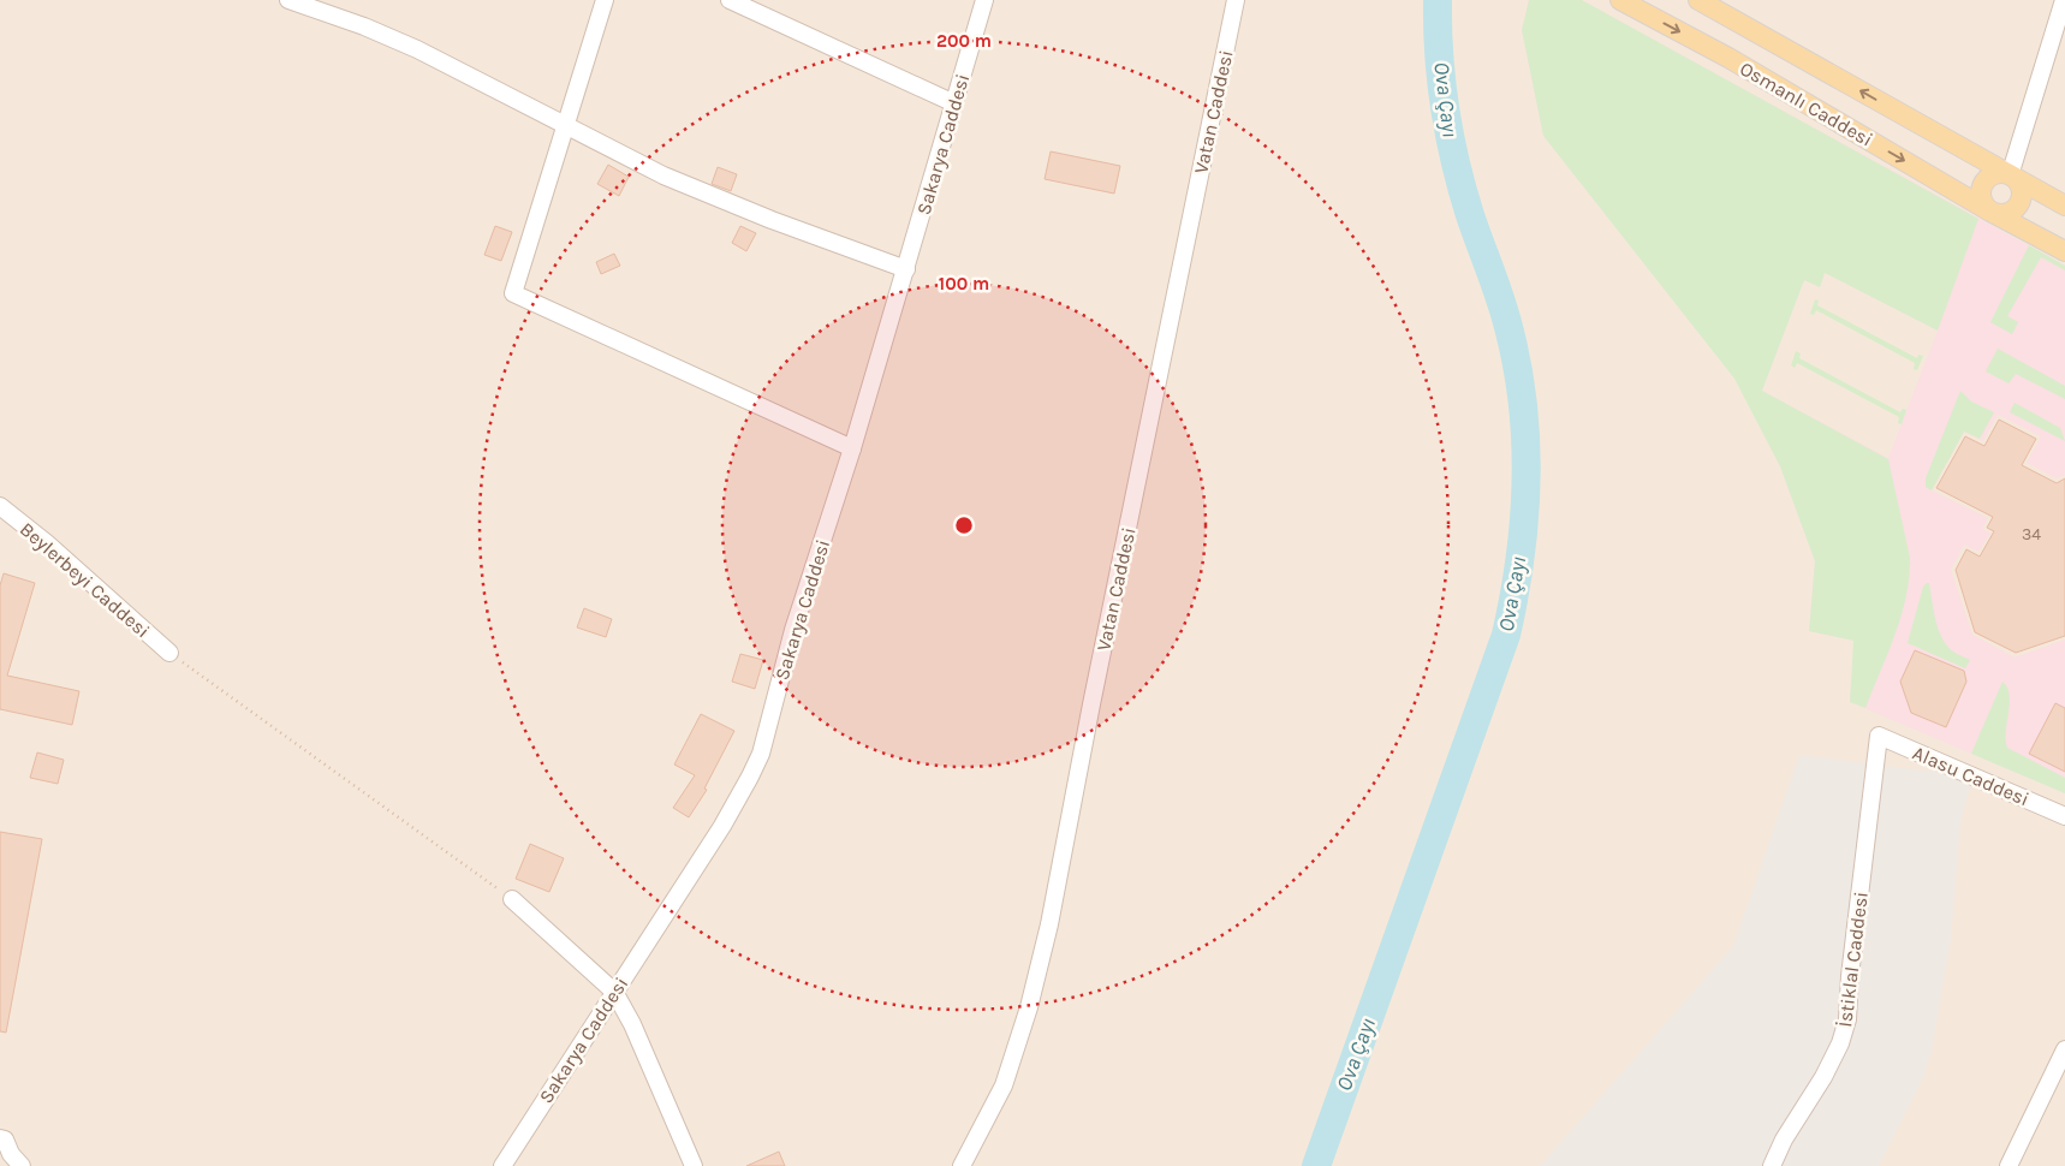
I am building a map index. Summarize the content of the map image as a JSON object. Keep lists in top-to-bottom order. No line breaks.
{"streets":{"main road":["Osmanlı Caddesi"],"street":["Vatan Caddesi","Sakarya Caddesi","Beylerbeyi Caddesi","Alasu Caddesi","İstiklal Caddesi"]},"crossings":[["Alasu Caddesi","İstiklal Caddesi"]],"water":["Ova Çayı"],"house_numbers":["34"],"rings":["200 m","100 m"]}
